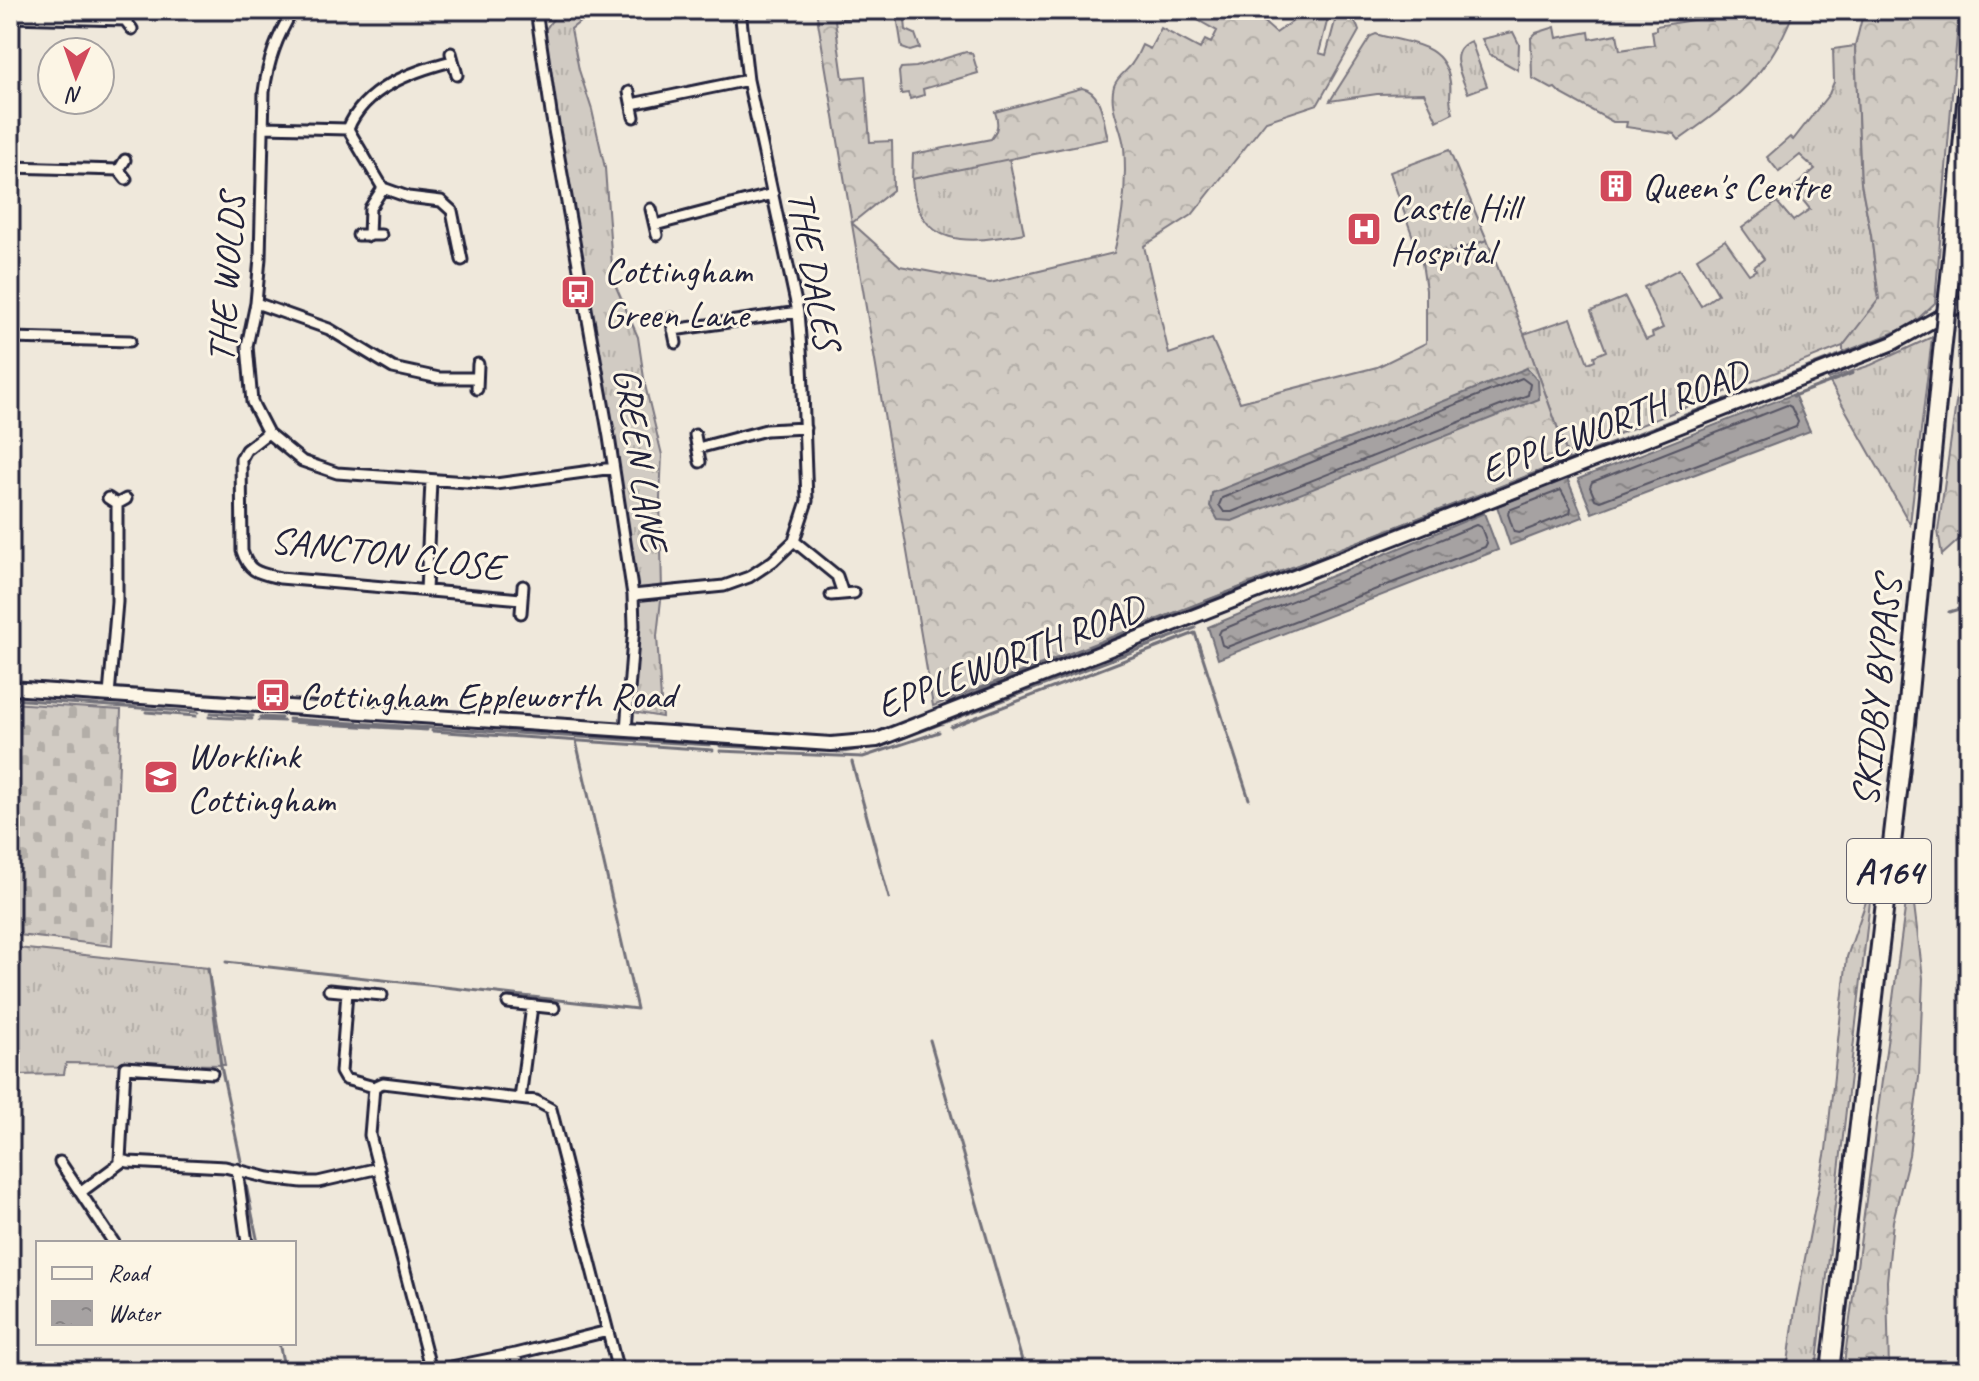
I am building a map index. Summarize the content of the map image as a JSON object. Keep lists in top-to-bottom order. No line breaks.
{"streets":{"highway":["SKIDBY BYPASS","A164"],"street":["THE DALES","THE WOLDS","EPPLEWORTH ROAD","GREEN LANE","SANCTON CLOSE"]},"crossings":[["THE WOLDS","GREEN LANE"],["THE WOLDS","SANCTON CLOSE"],["EPPLEWORTH ROAD","GREEN LANE"]],"places":{"building":["Queen's Centre"],"hospital":["Castle Hill Hospital"],"bus stop":["Cottingham Green Lane","Cottingham Eppleworth Road"],"school or university":["Worklink Cottingham"]},"legend":["Road","Water"],"north":"bottom"}
